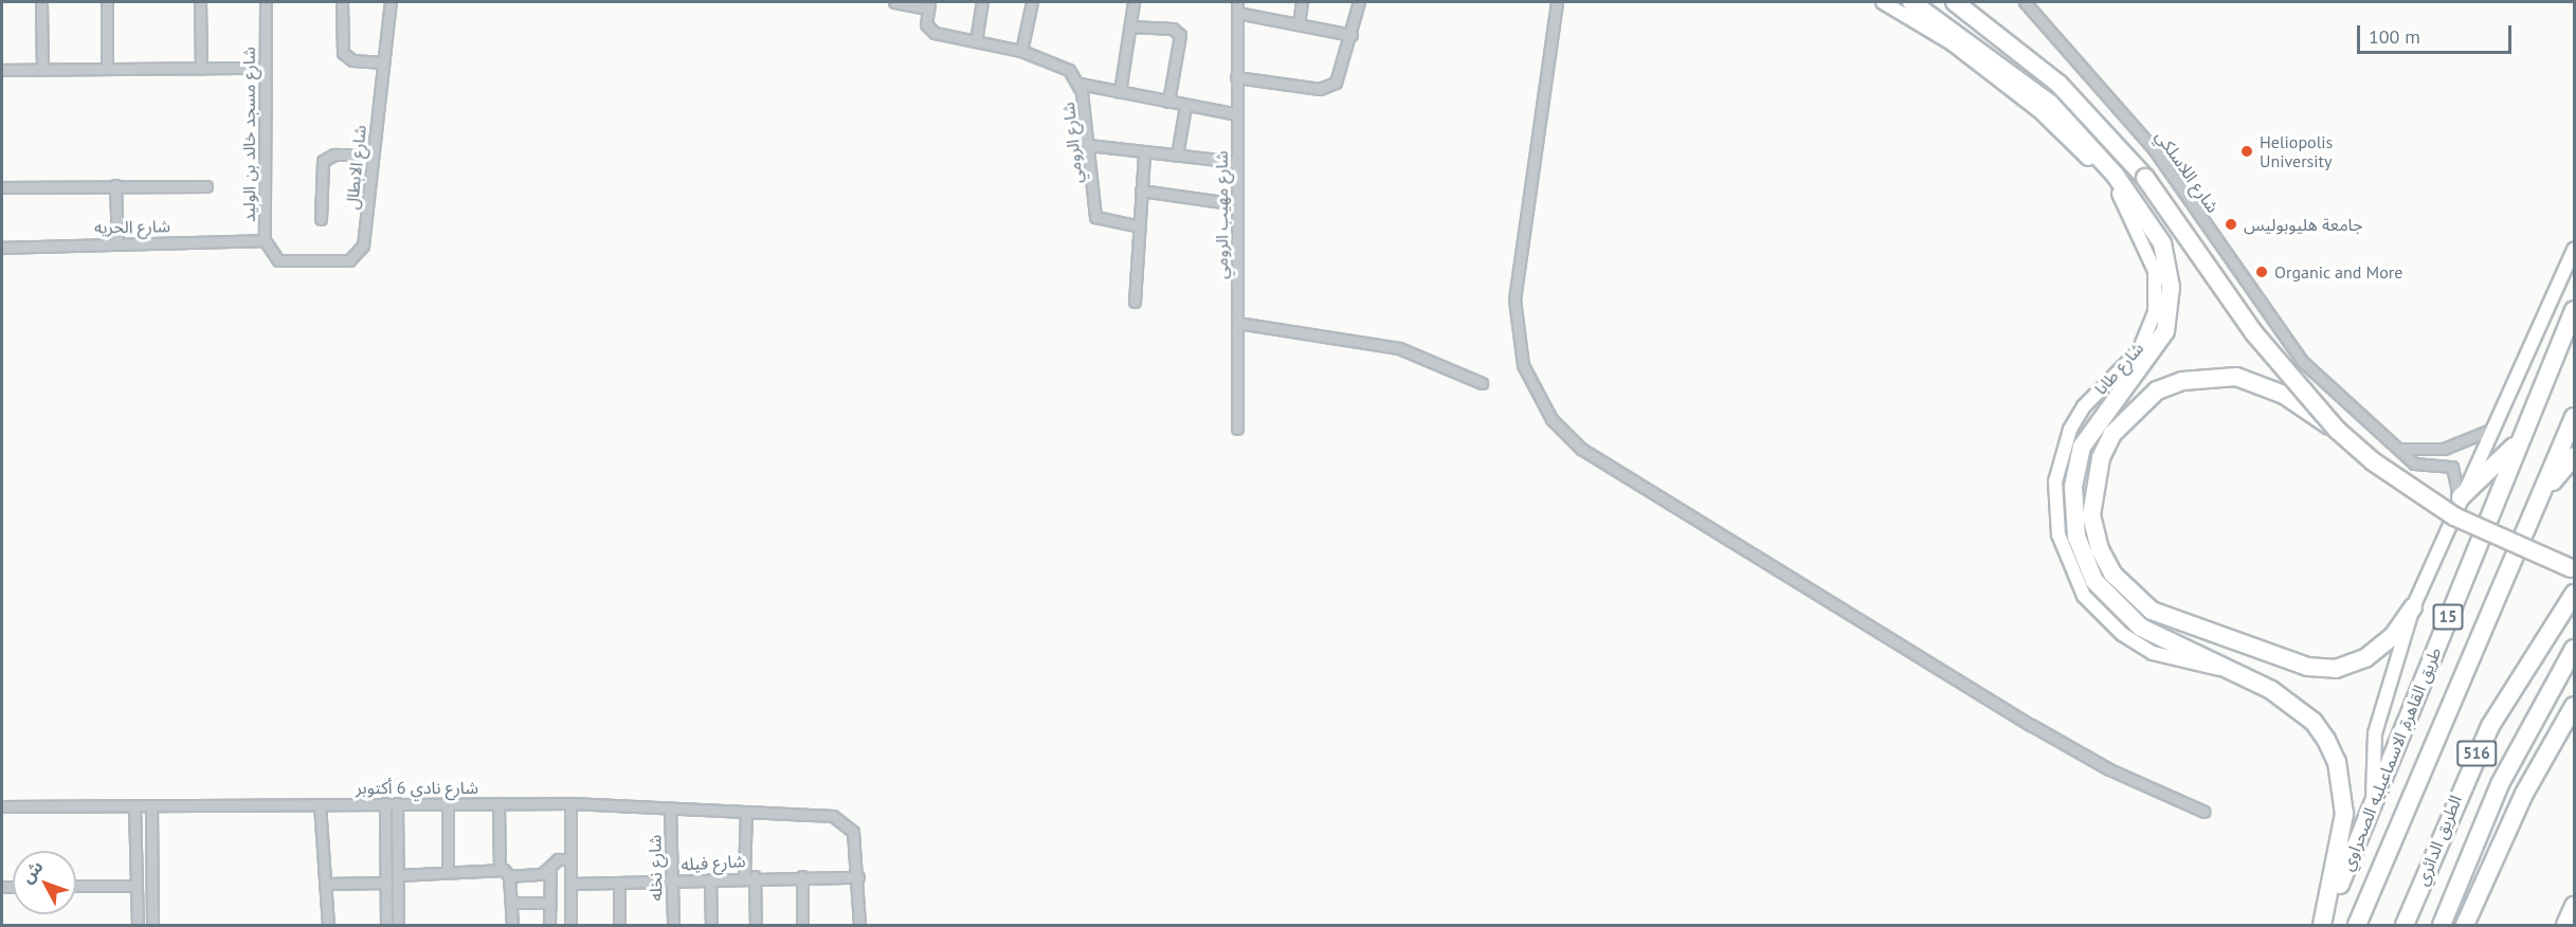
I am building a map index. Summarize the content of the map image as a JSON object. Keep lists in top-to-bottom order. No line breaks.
{"streets":{"highway":["15","516","طريق القاهرة, الاسماعيليه الصحراوي","الطريق الدائري"],"street":["شارع مسجد خالد بن الوليد","شارع الرومي","شارع الابطال","شارع اللاسلكي","شارع مهيب الرومي","شارع الحريه","شارع نادي 6 أكتوبر","شارع فيله","شارع نخله"]},"crossings":[["شارع مسجد خالد بن الوليد","شارع الابطال"],["شارع مسجد خالد بن الوليد","شارع الحريه"],["شارع نادي 6 أكتوبر","شارع فيله"],["شارع نادي 6 أكتوبر","شارع نخله"],["شارع فيله","شارع نخله"]],"places":["Heliopolis University","جامعة هليوبوليس","Organic and More"],"scale_bar":"100 m","north":"top left"}
